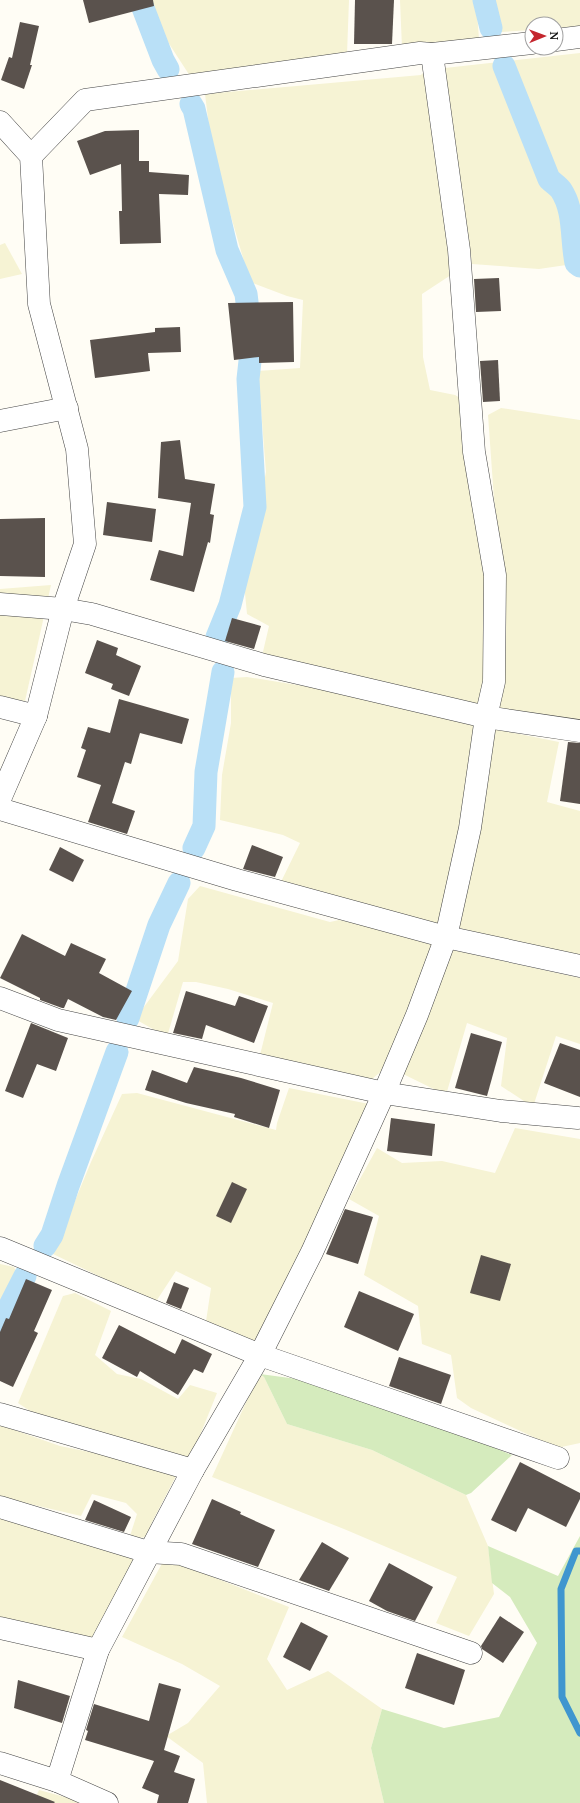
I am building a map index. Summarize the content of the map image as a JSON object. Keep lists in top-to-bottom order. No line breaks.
{"north":"right"}
